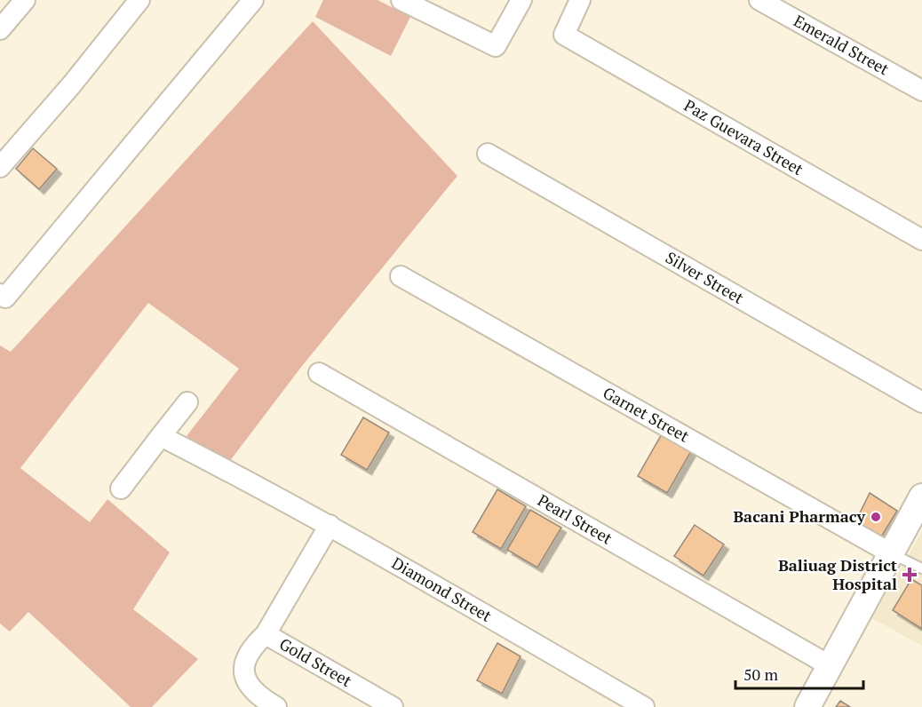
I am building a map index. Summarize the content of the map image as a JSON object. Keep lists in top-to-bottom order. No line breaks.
{"streets":{"street":["Emerald Street","Paz Guevara Street","Silver Street","Garnet Street","Pearl Street","Diamond Street","Gold Street"]},"crossings":[["Diamond Street","Gold Street"]],"places":{"other":["Bacani Pharmacy"],"health":["Baliuag District Hospital"]},"scale_bar":"50 m"}
